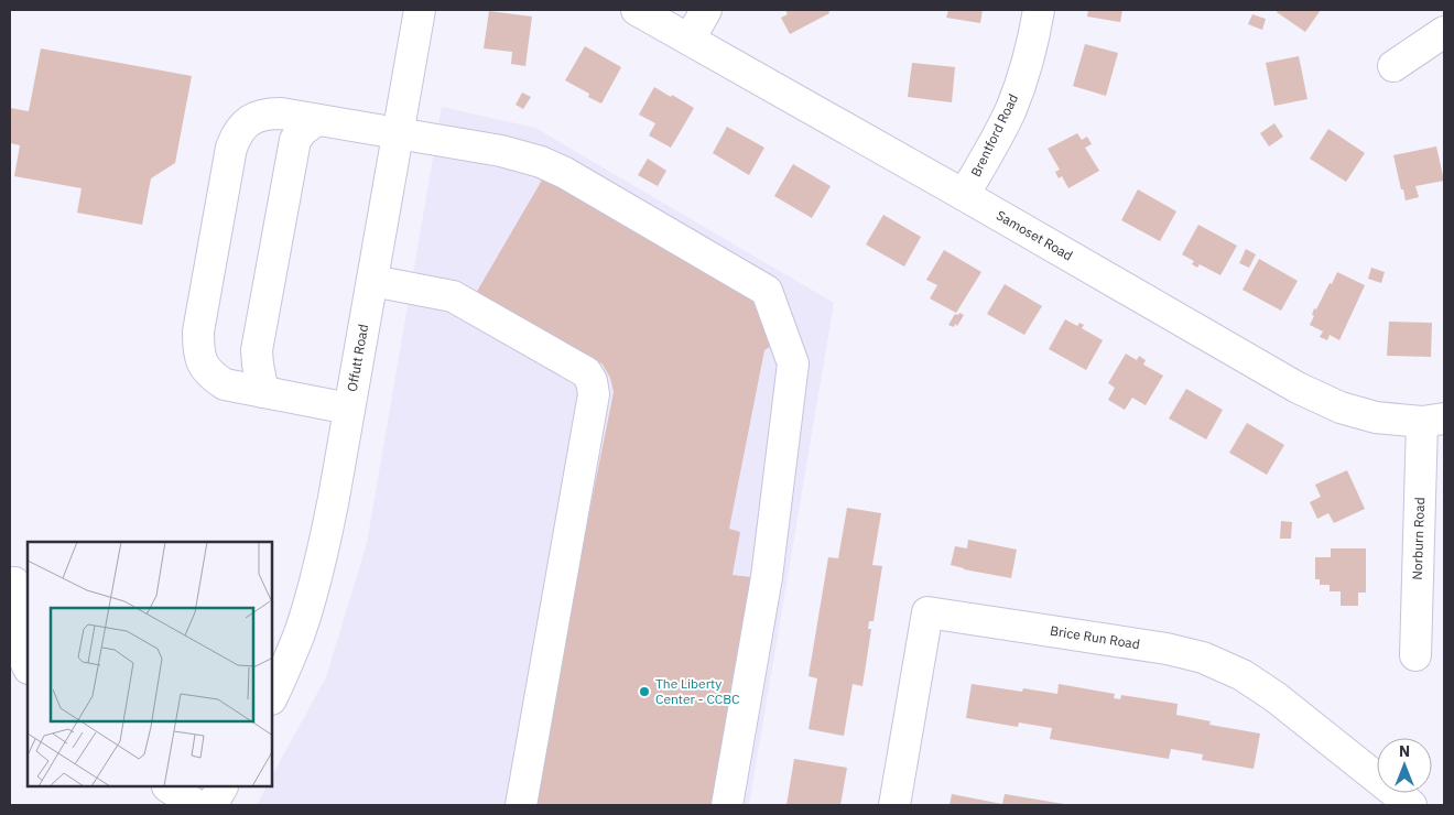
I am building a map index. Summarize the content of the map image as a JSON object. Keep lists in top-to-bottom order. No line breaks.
{"streets":{"street":["Brentford Road","Samoset Road","Offutt Road","Norburn Road","Brice Run Road"]},"crossings":[["Brentford Road","Samoset Road"],["Samoset Road","Norburn Road"]],"places":["The Liberty Center - CCBC"],"north":"top"}
